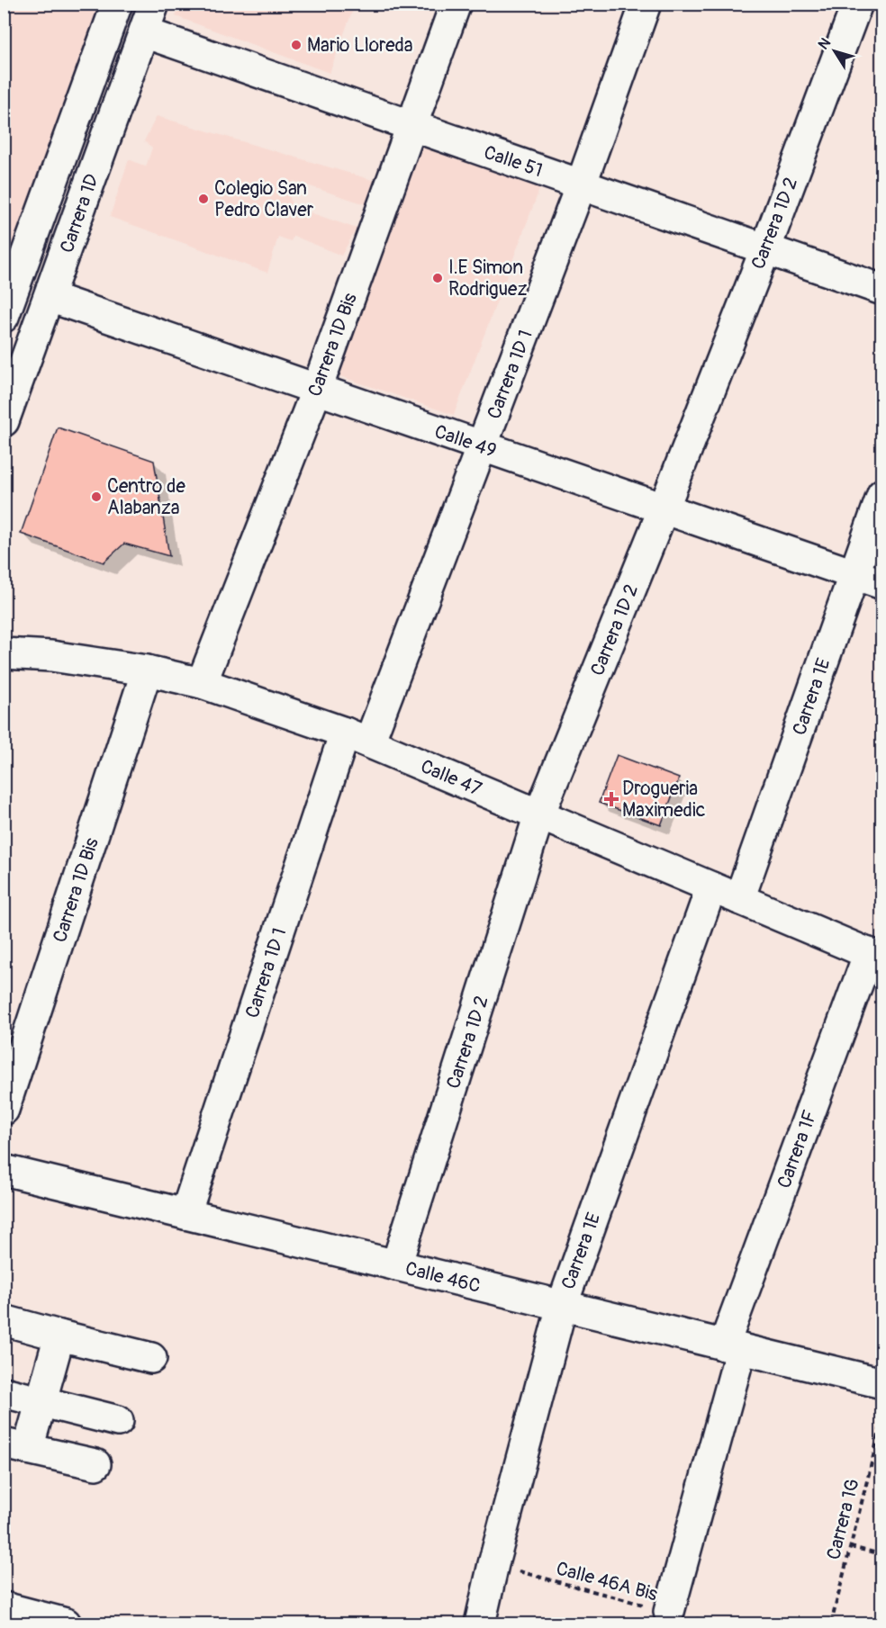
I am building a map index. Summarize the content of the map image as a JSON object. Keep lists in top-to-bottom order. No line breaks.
{"streets":{"street":["Calle 51","Carrera 1D","Carrera 1D 2","Carrera 1D Bis","Carrera 1D 1","Calle 49","Carrera 1E","Calle 47","Carrera 1F","Calle 46C"],"path":["Carrera 1G","Calle 46A Bis"]},"crossings":[["Calle 51","Carrera 1D"],["Calle 51","Carrera 1D 2"],["Calle 51","Carrera 1D Bis"],["Calle 51","Carrera 1D 1"],["Carrera 1D","Calle 49"],["Carrera 1D 2","Calle 49"],["Carrera 1D 2","Calle 47"],["Carrera 1D 2","Calle 46C"],["Carrera 1D Bis","Calle 49"],["Carrera 1D Bis","Calle 47"],["Carrera 1D 1","Calle 49"],["Carrera 1D 1","Calle 47"],["Carrera 1D 1","Calle 46C"],["Calle 49","Carrera 1E"],["Carrera 1E","Calle 47"],["Carrera 1E","Calle 46C"],["Carrera 1E","Calle 46A Bis"],["Calle 47","Carrera 1F"],["Carrera 1F","Calle 46C"],["Carrera 1F","Calle 46A Bis"]],"places":{"other":["Mario Lloreda","Colegio San Pedro Claver","I.E Simon Rodriguez","Centro de Alabanza"],"health":["Drogueria Maximedic"]},"north":"top left"}
